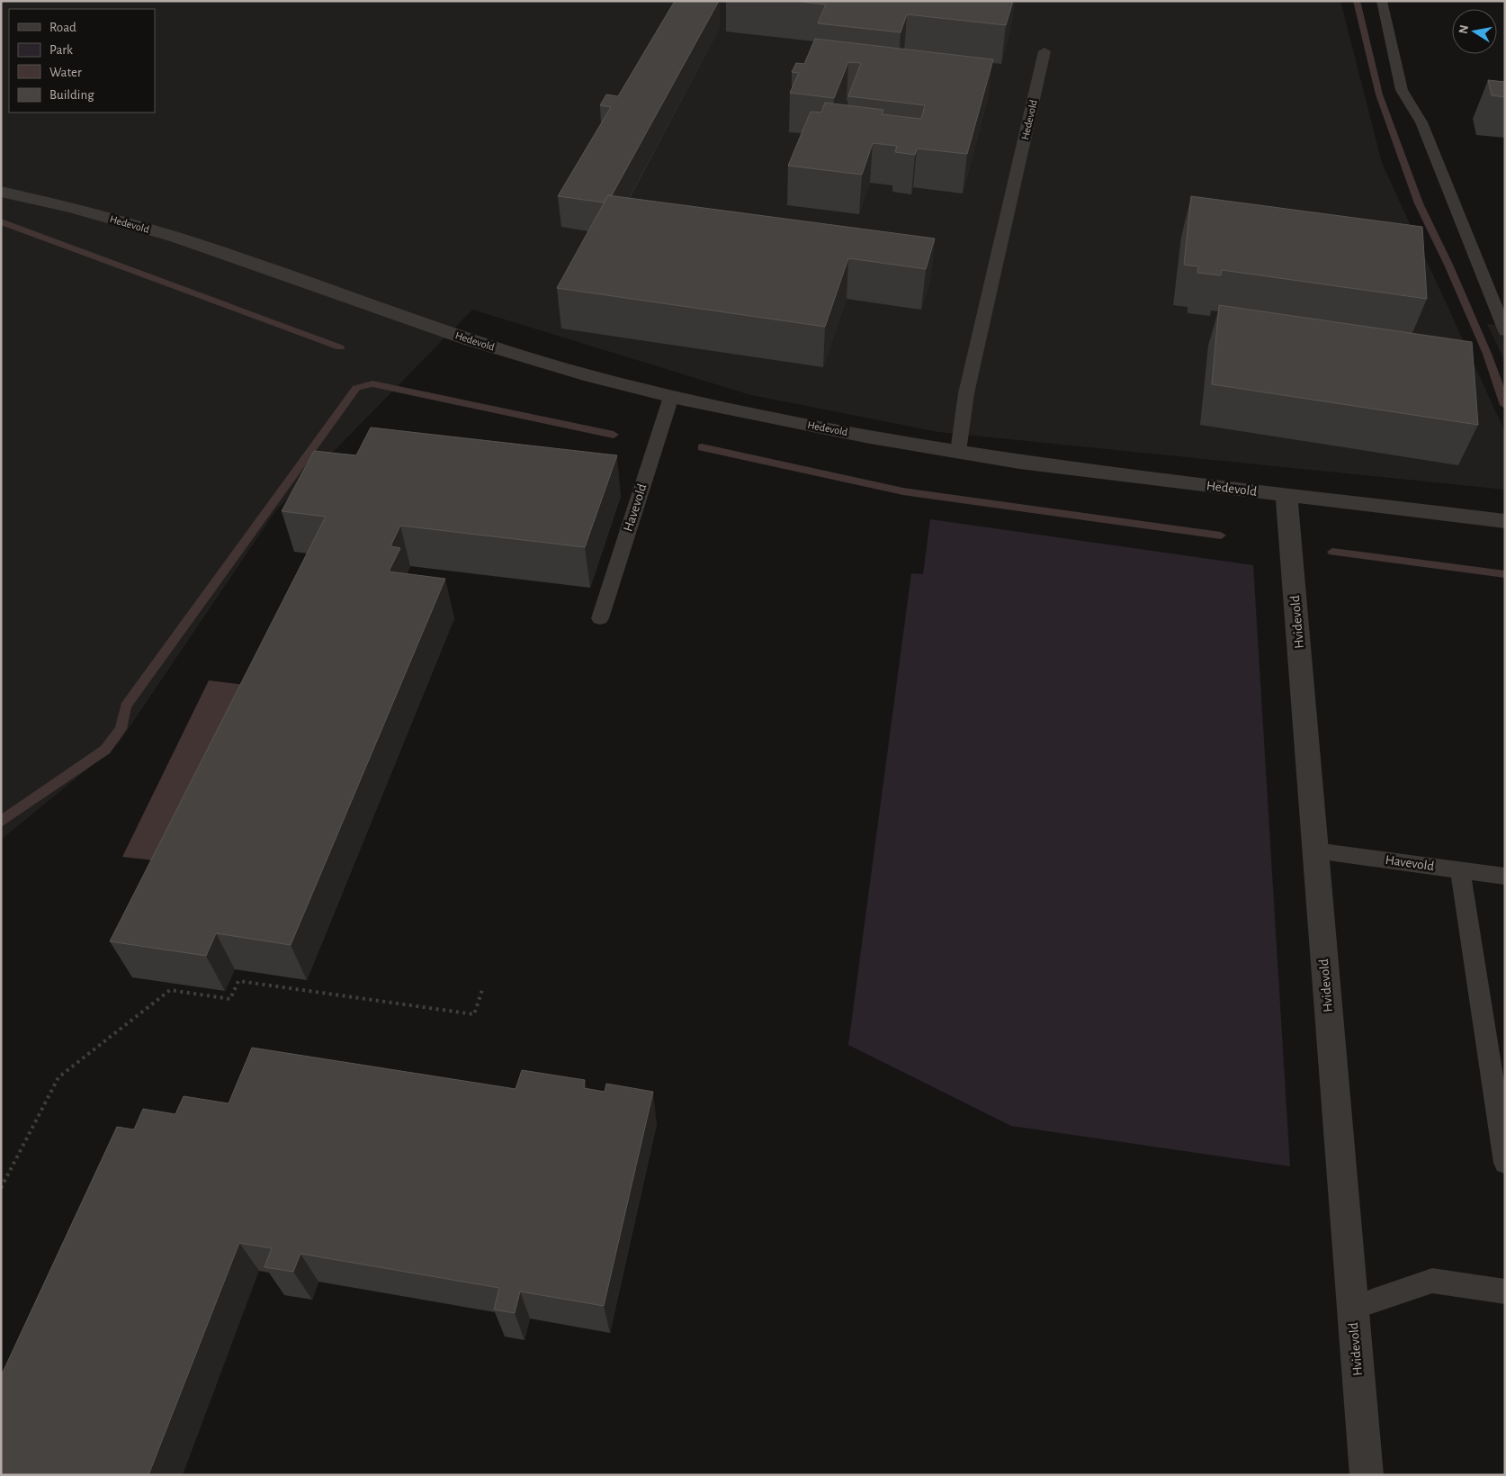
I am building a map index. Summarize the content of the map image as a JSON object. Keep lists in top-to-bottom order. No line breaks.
{"streets":{"street":["Hedevold","Hvidevold"],"lane":["Havevold"]},"crossings":[["Hedevold","Havevold"],["Hedevold","Hvidevold"],["Havevold","Hvidevold"]],"legend":["Road","Park","Water","Building"],"north":"left"}
